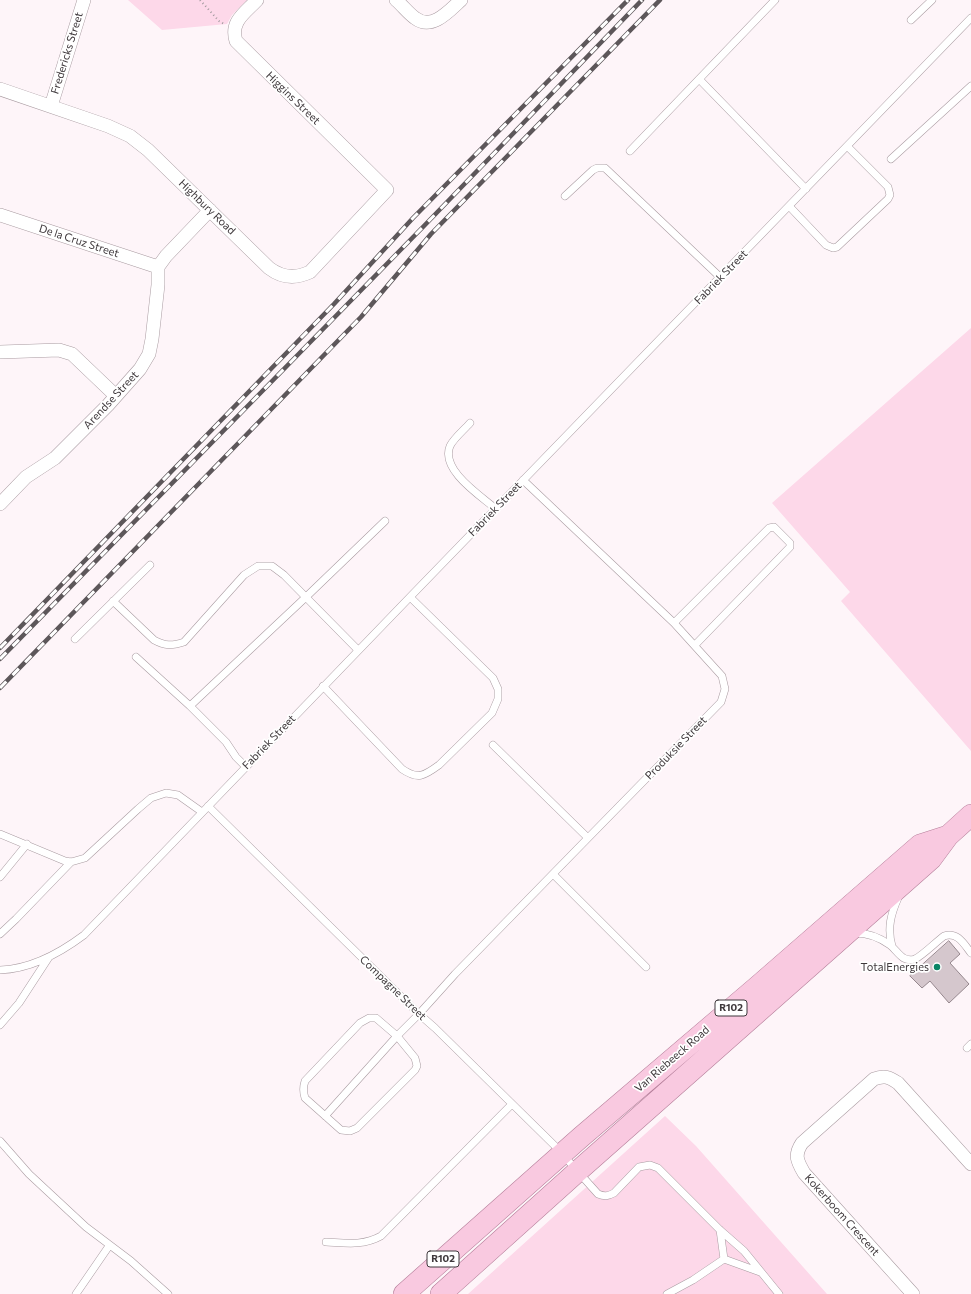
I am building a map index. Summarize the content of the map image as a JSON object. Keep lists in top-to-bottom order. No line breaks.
{"streets":{"main road":["R102","Van Riebeeck Road"],"street":["Fredericks Street","Higgins Street","Highbury Road","De la Cruz Street","Arendse Street","Kokerboom Crescent"],"lane":["Fabriek Street","Produksie Street","Compagne Street"]},"crossings":[["Fredericks Street","Highbury Road"],["Higgins Street","Highbury Road"],["De la Cruz Street","Arendse Street"],["Fabriek Street","Produksie Street"],["Fabriek Street","Compagne Street"],["Produksie Street","Compagne Street"],["Compagne Street","Van Riebeeck Road"]],"places":["TotalEnergies"]}
